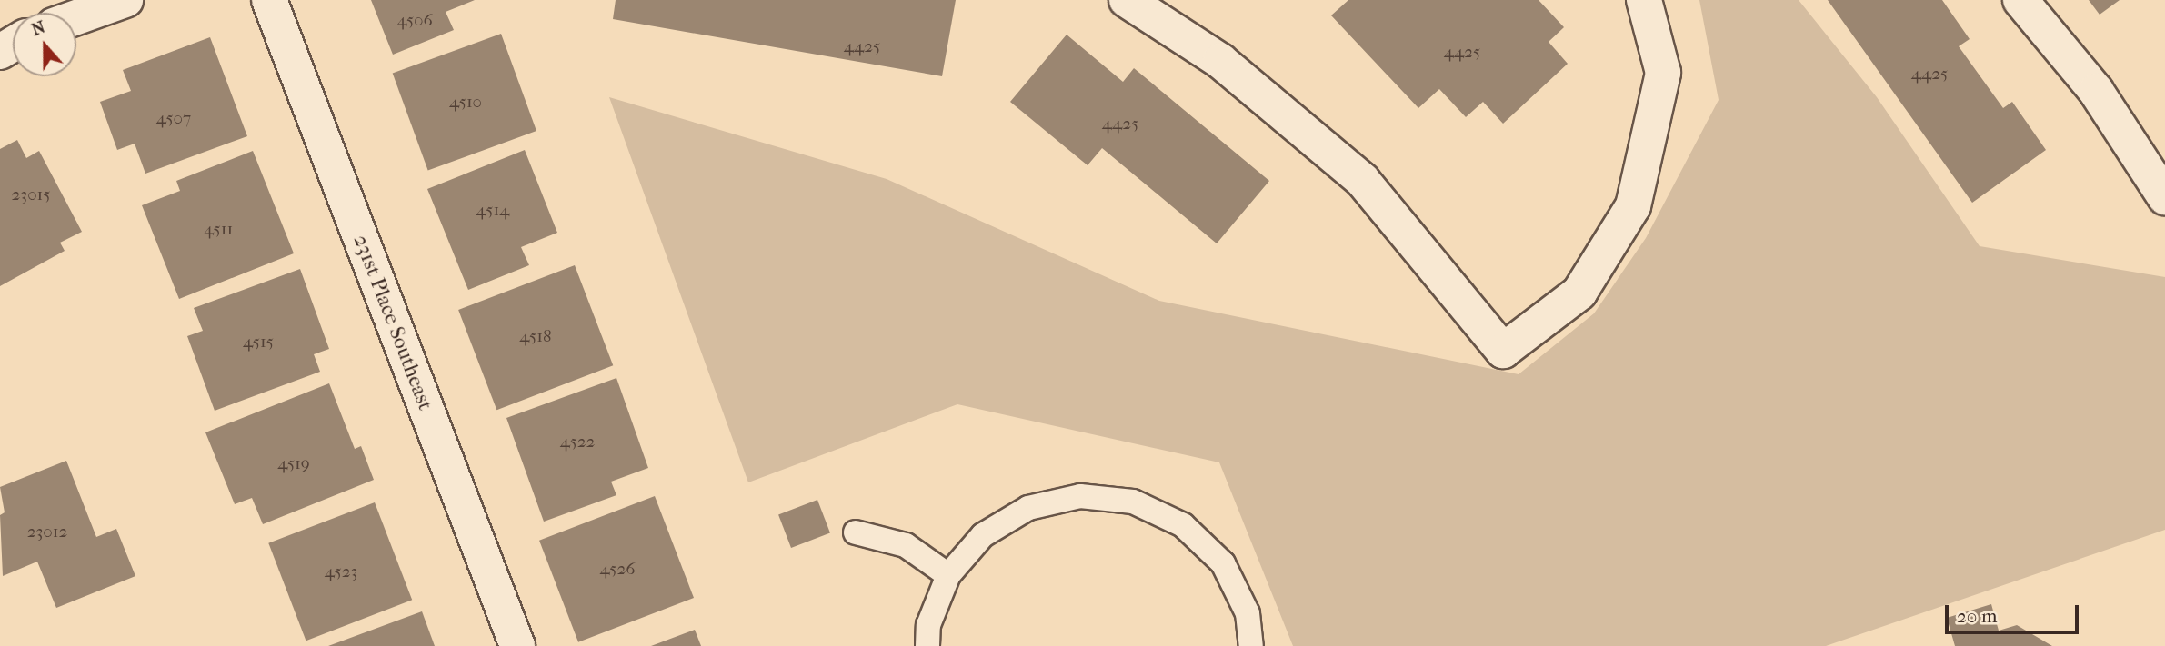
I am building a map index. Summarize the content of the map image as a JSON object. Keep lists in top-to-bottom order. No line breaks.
{"streets":{"street":["231st Place Southeast"]},"house_numbers":["4506","4425","4425","4425","4510","4507","4425","23015","4514","4511","4518","4515","4522","4519","23012","4526","4523"],"scale_bar":"20 m","north":"top"}
